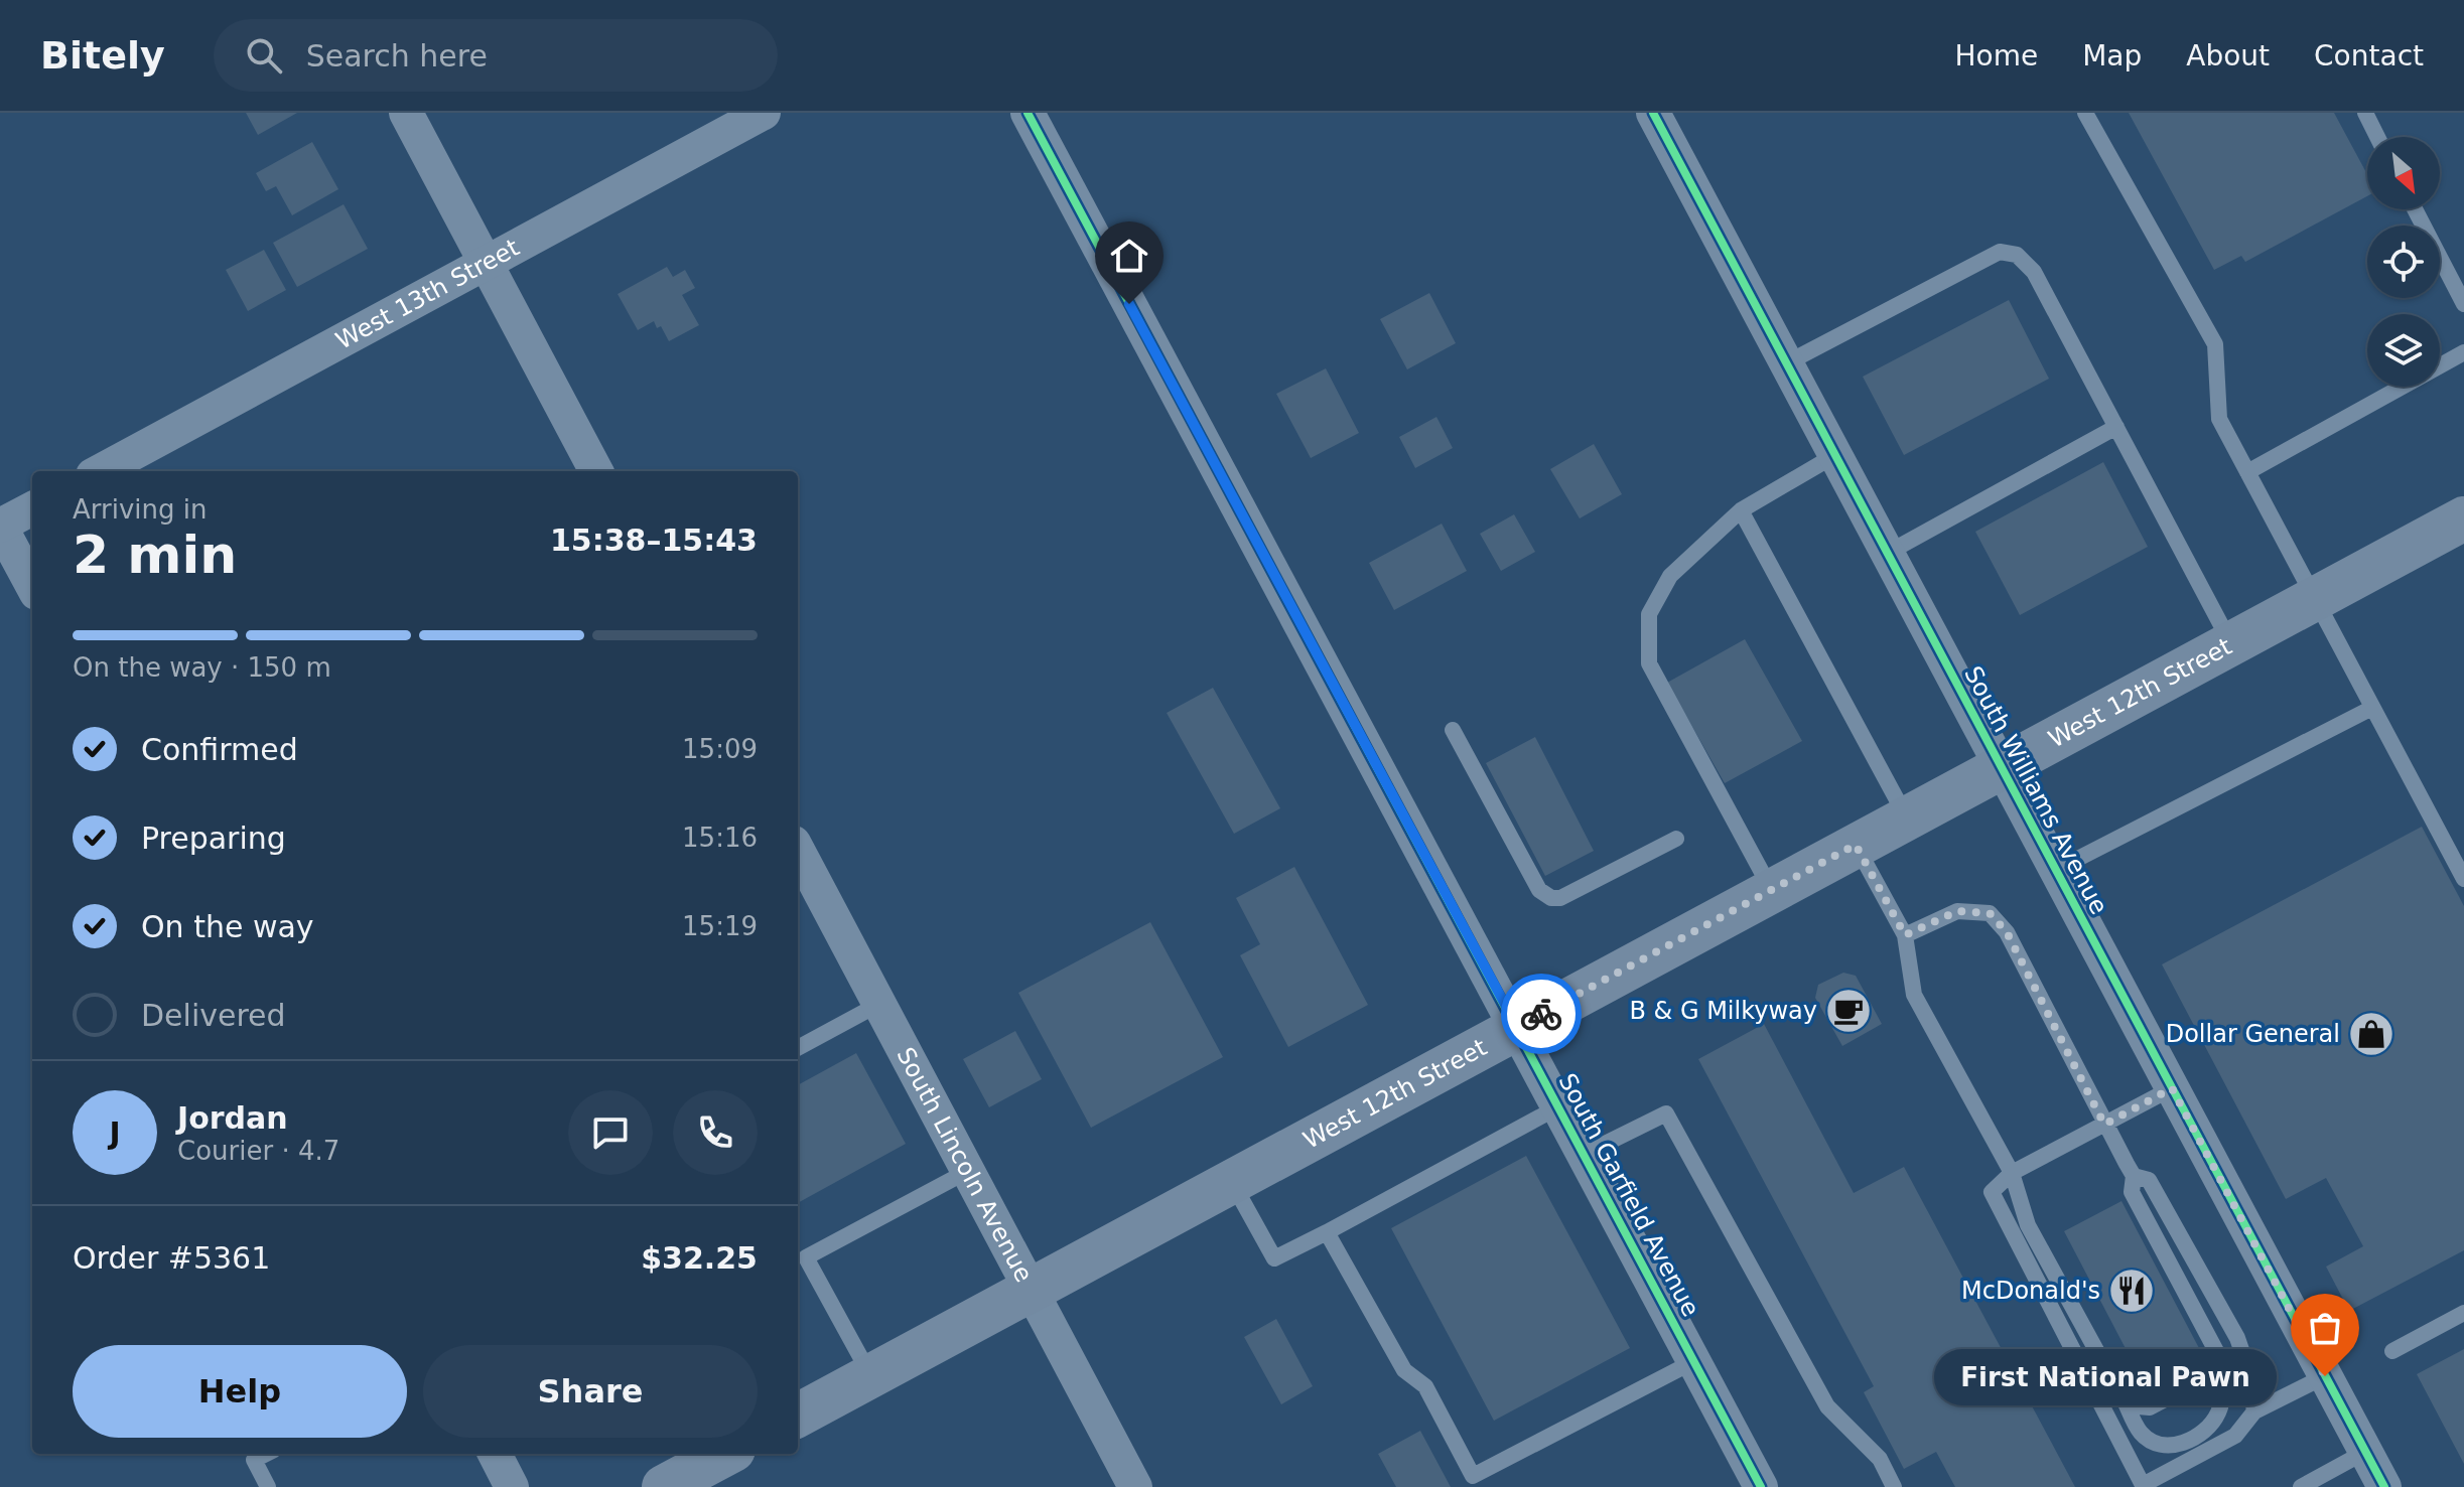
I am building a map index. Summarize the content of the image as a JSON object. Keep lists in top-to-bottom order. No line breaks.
{"streets":{"main road":["West 12th Street"],"street":["West 13th Street","South Williams Avenue","South Lincoln Avenue","South Garfield Avenue"]},"crossings":[["West 12th Street","South Williams Avenue"],["West 12th Street","South Lincoln Avenue"],["West 12th Street","South Garfield Avenue"]],"places":{"cafe":["B & G Milkyway"],"shop":["Dollar General"],"restaurant":["McDonald's"],"other":["First National Pawn"]},"north":"bottom right","page":{"header":"Bitely","search":"Search here","nav":["Home","Map","About","Contact"],"heading":["2 min","Arriving in","15:38–15:43"],"panel":["Jordan","Courier · 4.7","Order #5361","$32.25"],"bar":"On the way · 150 m","list":[["Confirmed","15:09"],["Preparing","15:16"],["On the way","15:19"],"Delivered"],"round":"J","buttons":["Help","Share"],"bubble":"First National Pawn"}}
